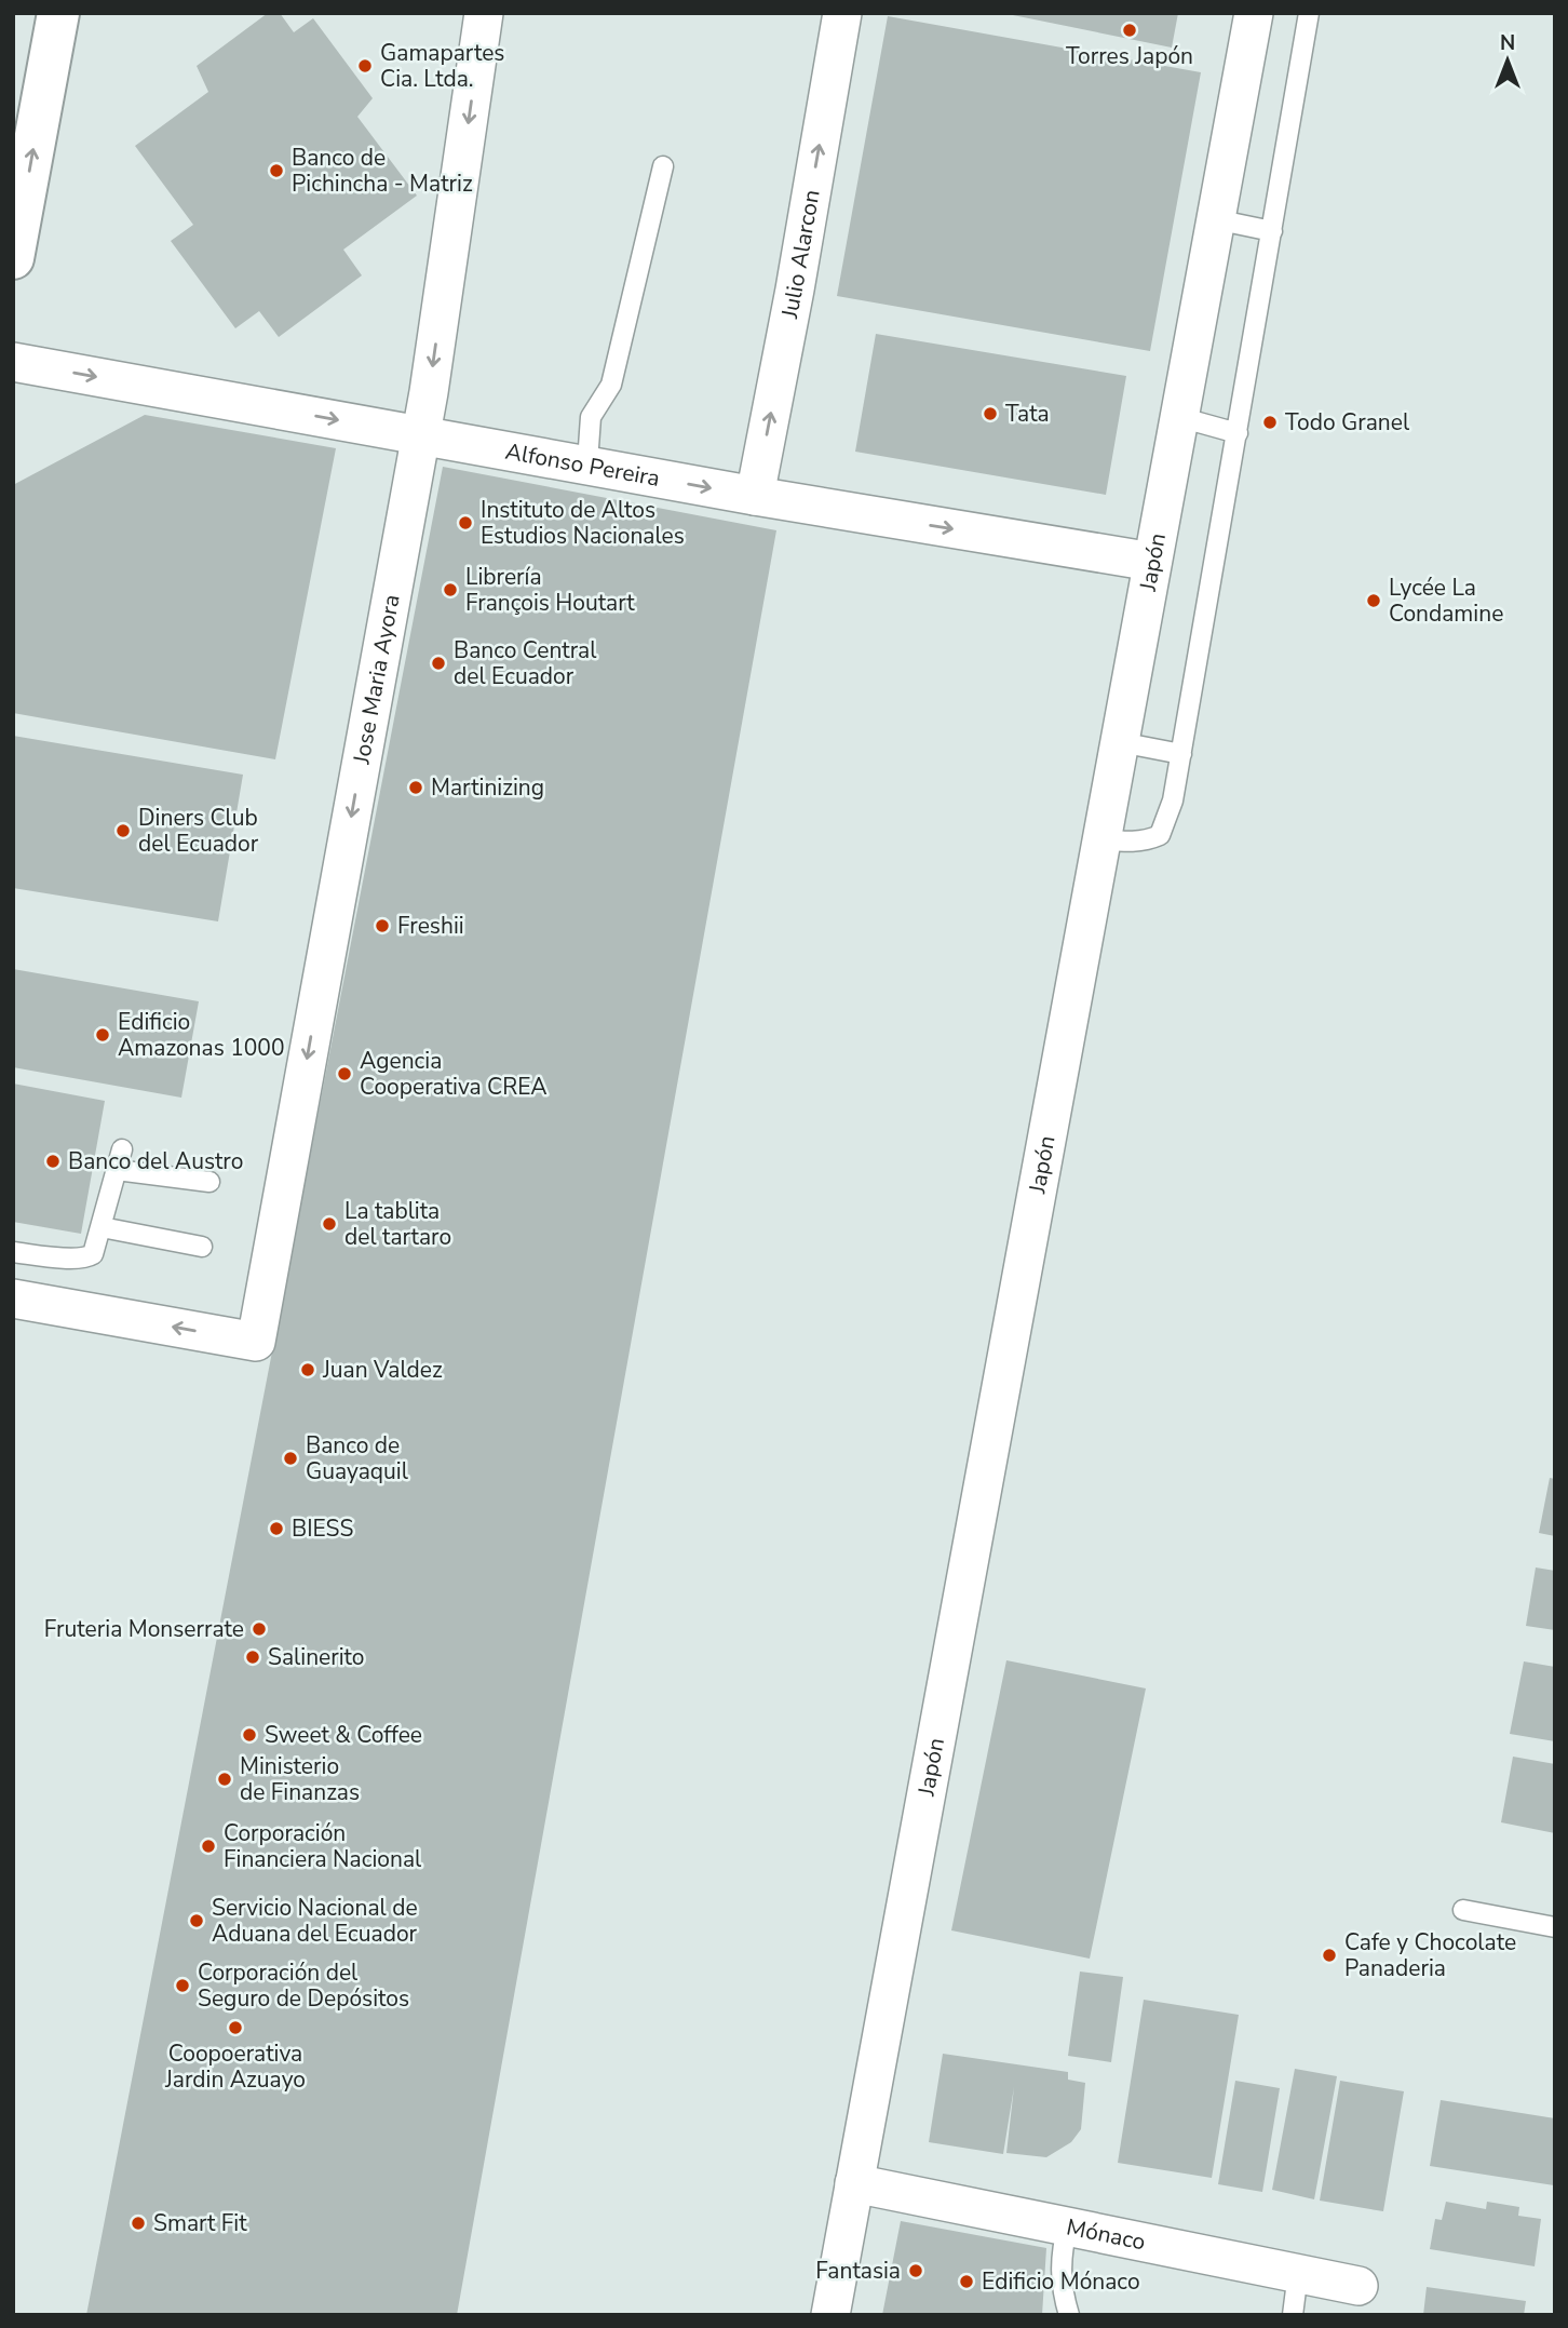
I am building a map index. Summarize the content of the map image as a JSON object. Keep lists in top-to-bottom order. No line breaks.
{"streets":{"street":["Julio Alarcon","Alfonso Pereira","Japón","Jose Maria Ayora","Mónaco"]},"crossings":[["Julio Alarcon","Alfonso Pereira"],["Alfonso Pereira","Japón"],["Alfonso Pereira","Jose Maria Ayora"],["Japón","Mónaco"]],"one_way":["Julio Alarcon","Alfonso Pereira","Jose Maria Ayora"],"places":["Torres Japón","Gamapartes Cia. Ltda.","Banco de Pichincha - Matriz","Tata","Todo Granel","Instituto de Altos Estudios Nacionales","Librería François Houtart","Lycée La Condamine","Banco Central del Ecuador","Martinizing","Diners Club del Ecuador","Freshii","Edificio Amazonas 1000","Agencia Cooperativa CREA","Banco del Austro","La tablita del tartaro","Juan Valdez","Banco de Guayaquil","BIESS","Fruteria Monserrate","Salinerito","Sweet & Coffee","Ministerio de Finanzas","Corporación Financiera Nacional","Servicio Nacional de Aduana del Ecuador","Cafe y Chocolate Panaderia","Corporación del Seguro de Depósitos","Coopoerativa Jardin Azuayo","Smart Fit","Fantasia","Edificio Mónaco"],"north":"top"}
